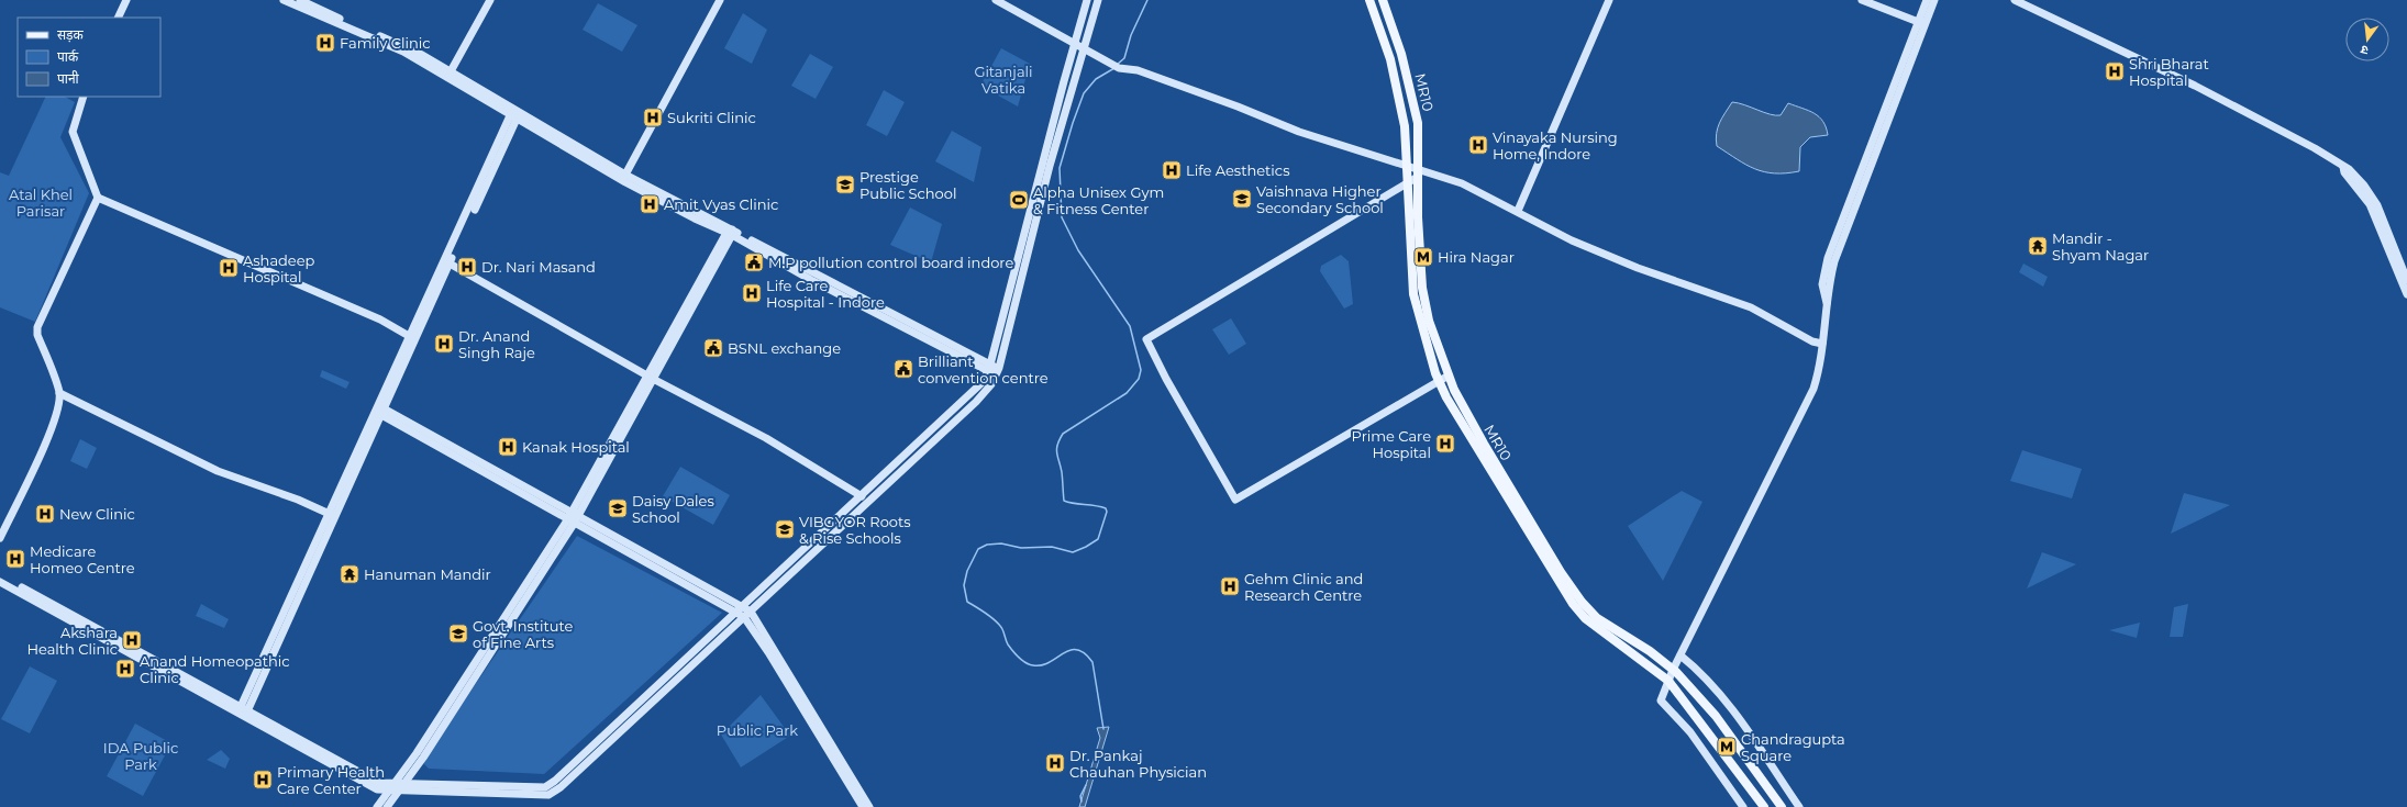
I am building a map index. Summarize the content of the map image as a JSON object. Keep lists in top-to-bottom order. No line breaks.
{"streets":{"main road":["MR10"]},"parks":["Gitanjali Vatika","Atal Khel Parisar","Public Park","IDA Public Park"],"places":{"hospital":["Family Clinic","Shri Bharat Hospital","Sukriti Clinic","Vinayaka Nursing Home, Indore","Life Aesthetics","Amit Vyas Clinic","Dr. Nari Masand","Ashadeep Hospital","Life Care Hospital - Indore","Dr. Anand Singh Raje","Prime Care Hospital","Kanak Hospital","New Clinic","Medicare Homeo Centre","Gehm Clinic and Research Centre","Akshara Health Clinic","Anand Homeopathic Clinic","Dr. Pankaj Chauhan Physician","Primary Health Care Center"],"school or university":["Prestige Public School","Vaishnava Higher Secondary School","Daisy Dales School","VIBGYOR Roots & Rise Schools","Govt. Institute of Fine Arts"],"sports":["Alpha Unisex Gym & Fitness Center"],"temple":["Mandir - Shyam Nagar","Hanuman Mandir"],"metro station":["Hira Nagar","Chandragupta Square"],"public building":["M.P pollution control board indore","BSNL exchange","Brilliant convention centre"]},"legend":["सड़क","पार्क","पानी"],"north":"bottom"}
